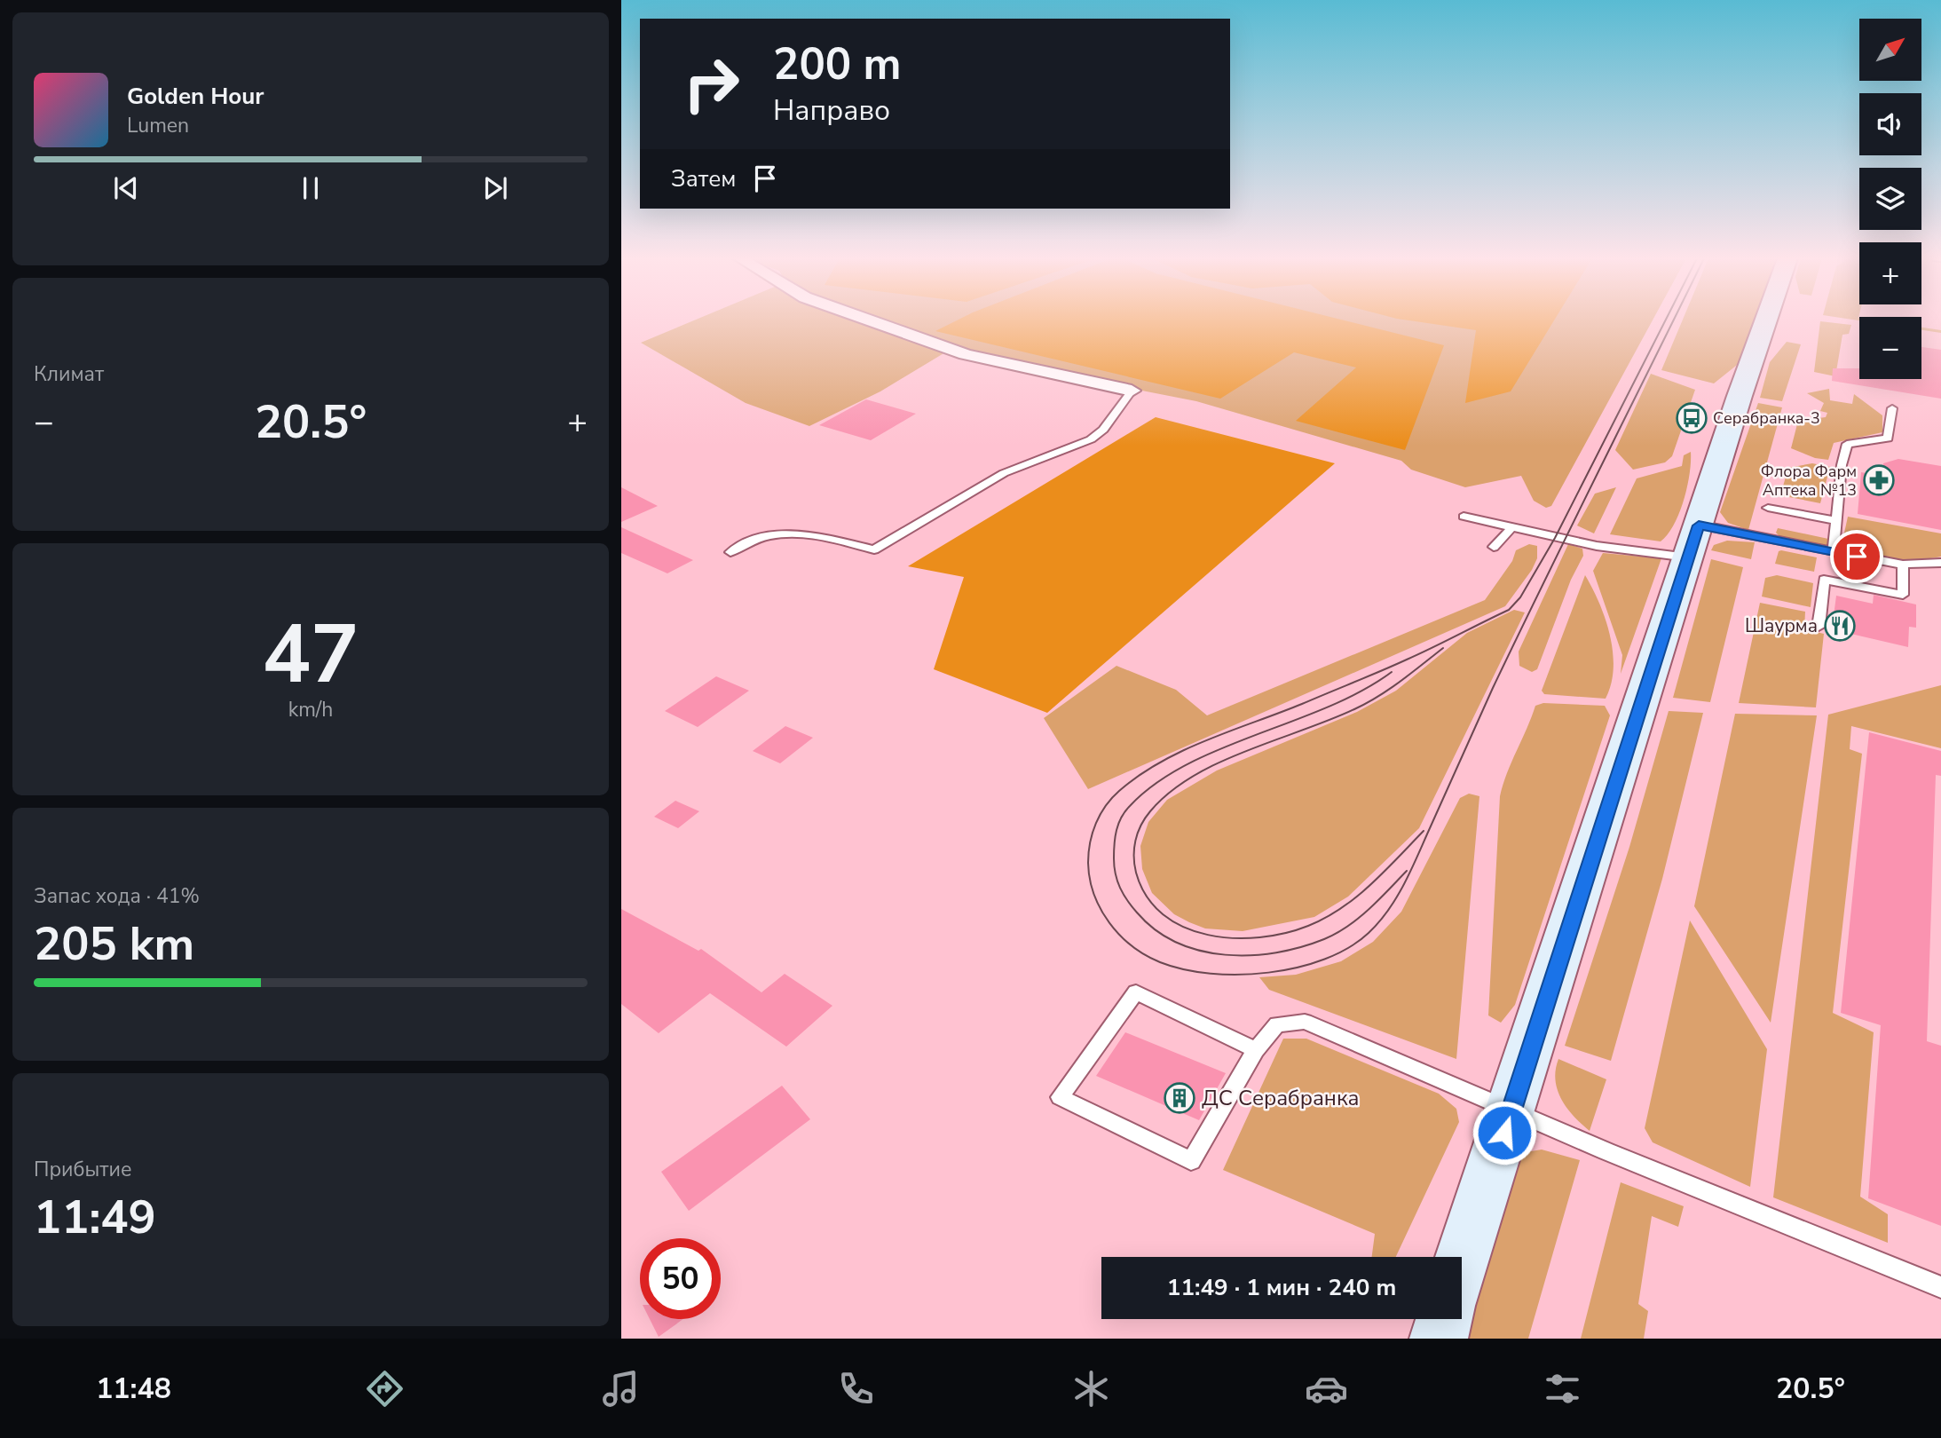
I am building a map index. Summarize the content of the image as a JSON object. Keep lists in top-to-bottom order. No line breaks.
{"places":{"bus stop":["Серабранка-3"],"pharmacy":["Флора Фарм Аптека №13"],"restaurant":["Шаурма"],"building":["ДС Серабранка"]},"north":"top right","page":{"map_buttons":["+","−"],"turn":["200 m","Направо"],"song":["Golden Hour","Lumen"],"then":"Затем","tile":["Климат",["47","km/h"],["Запас хода · 41%","205 km"],["Прибытие","11:49"]],"heat":["−","20.5°","+"],"limit":"50","trip":"11:49 · 1 мин · 240 m","tabs":["11:48","20.5°"]}}
